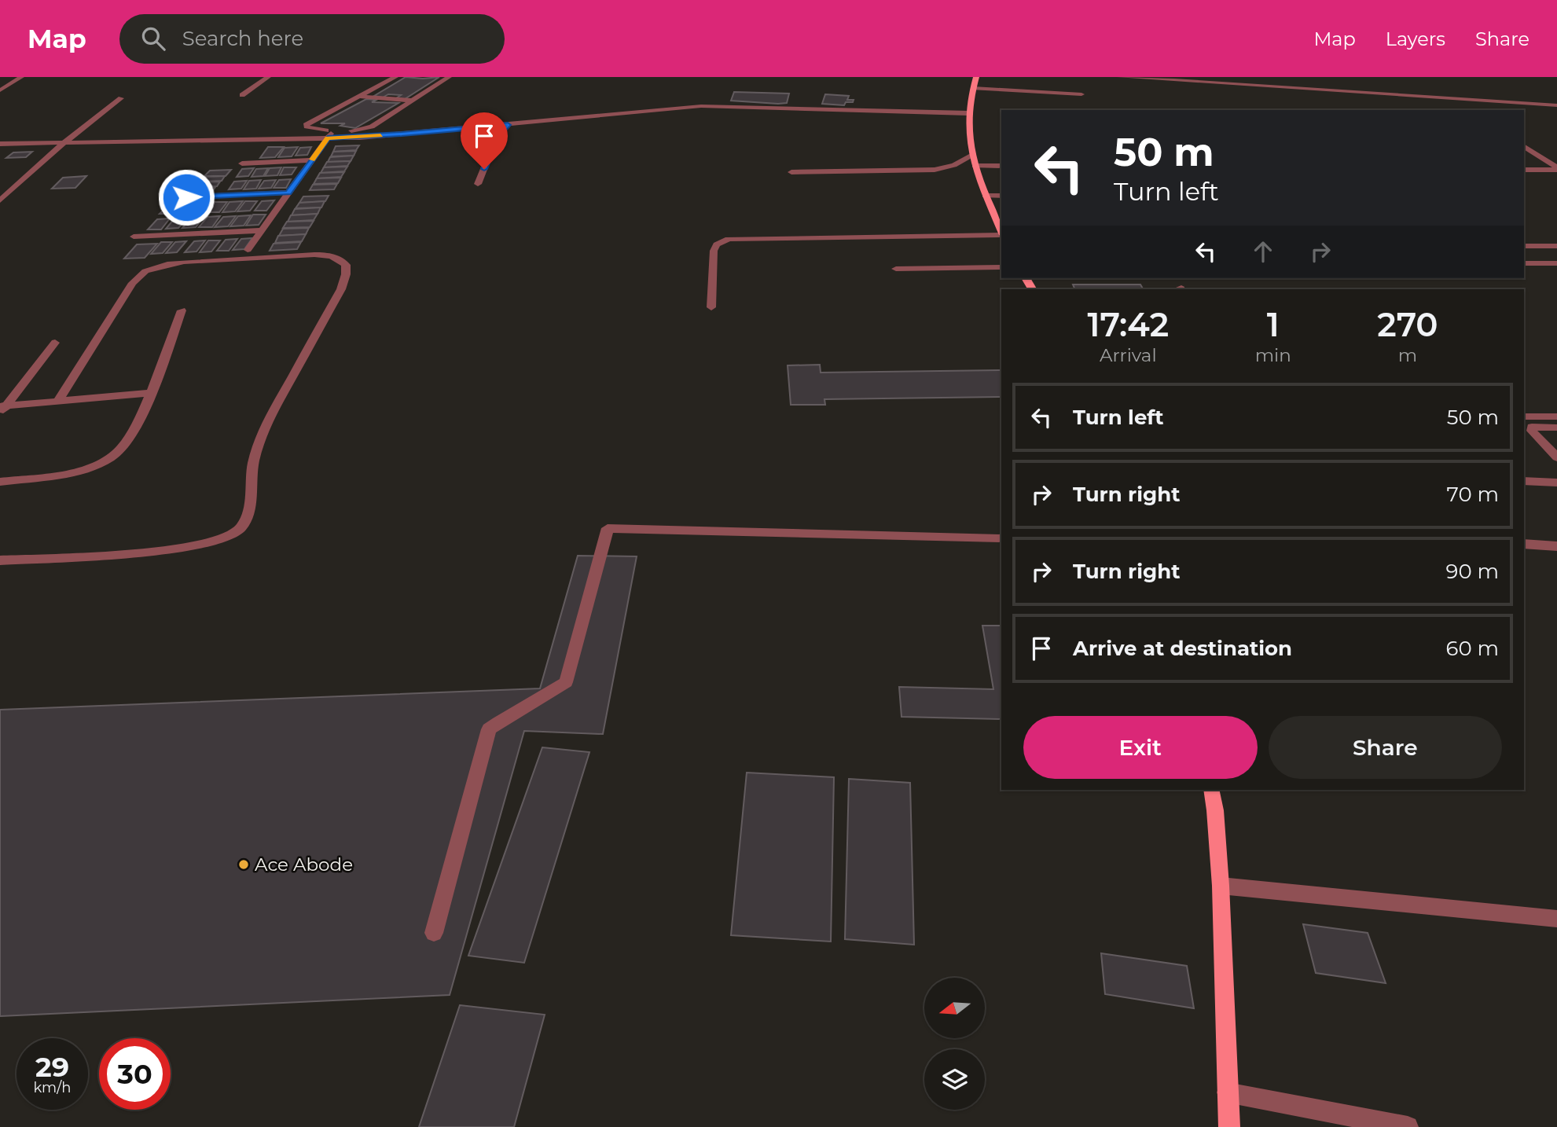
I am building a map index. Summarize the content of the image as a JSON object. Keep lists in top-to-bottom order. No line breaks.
{"places":["Ace Abode"],"north":"left","page":{"header":"Map","search":"Search here","nav":["Map","Layers","Share"],"turn":["50 m","Turn left"],"eta":["17:42","Arrival","1","min","270","m"],"list":[{"name":"Turn left","value":"50 m"},{"name":"Turn right","value":"70 m"},{"name":"Turn right","value":"90 m"},{"name":"Arrive at destination","value":"60 m"}],"buttons":["Exit","Share"],"speed":"29 km/h","limit":"30"}}
